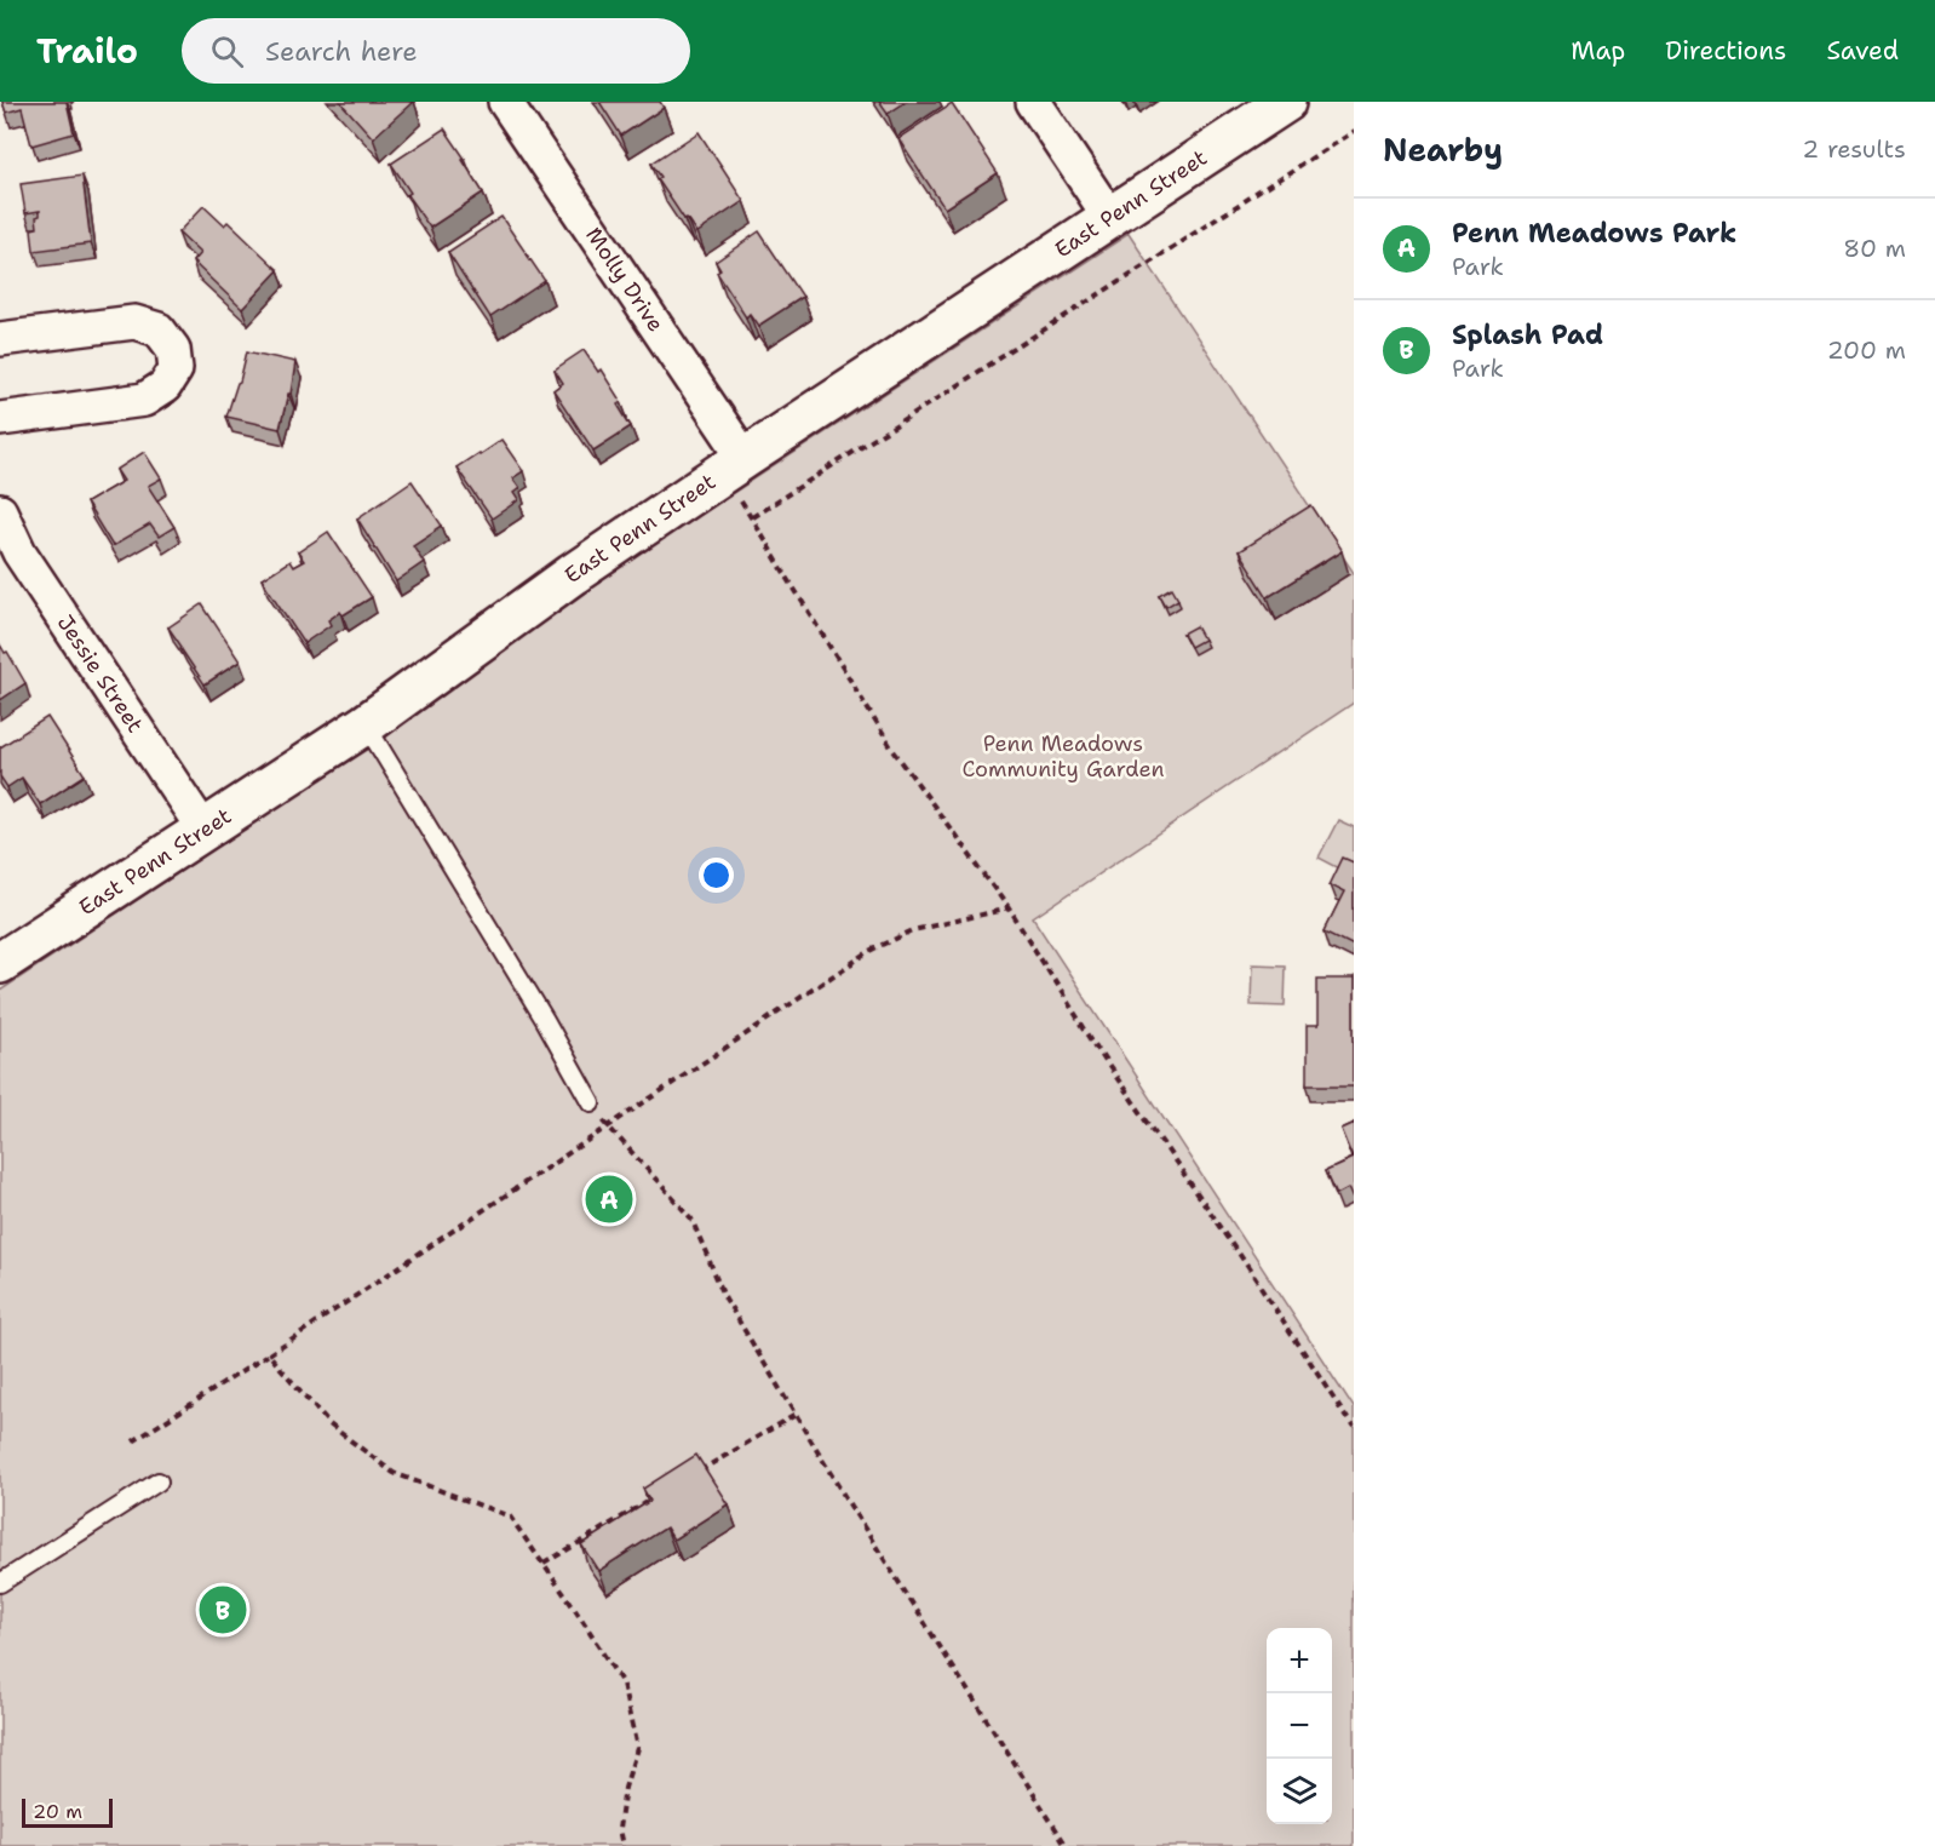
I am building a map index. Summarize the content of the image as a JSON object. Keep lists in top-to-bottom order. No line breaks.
{"streets":{"street":["East Penn Street","Molly Drive","Jessie Street"]},"crossings":[["East Penn Street","Molly Drive"],["East Penn Street","Jessie Street"]],"parks":["Penn Meadows Community Garden"],"scale_bar":"20 m","page":{"header":"Trailo","search":"Search here","nav":["Map","Directions","Saved"],"heading":["Nearby","2 results"],"list":[{"mark":"A","name":"Penn Meadows Park","note":"Park","value":"80 m"},{"mark":"B","name":"Splash Pad","note":"Park","value":"200 m"}],"pins":["A","B"],"map_buttons":["+","−"],"scale":"20 m"}}
